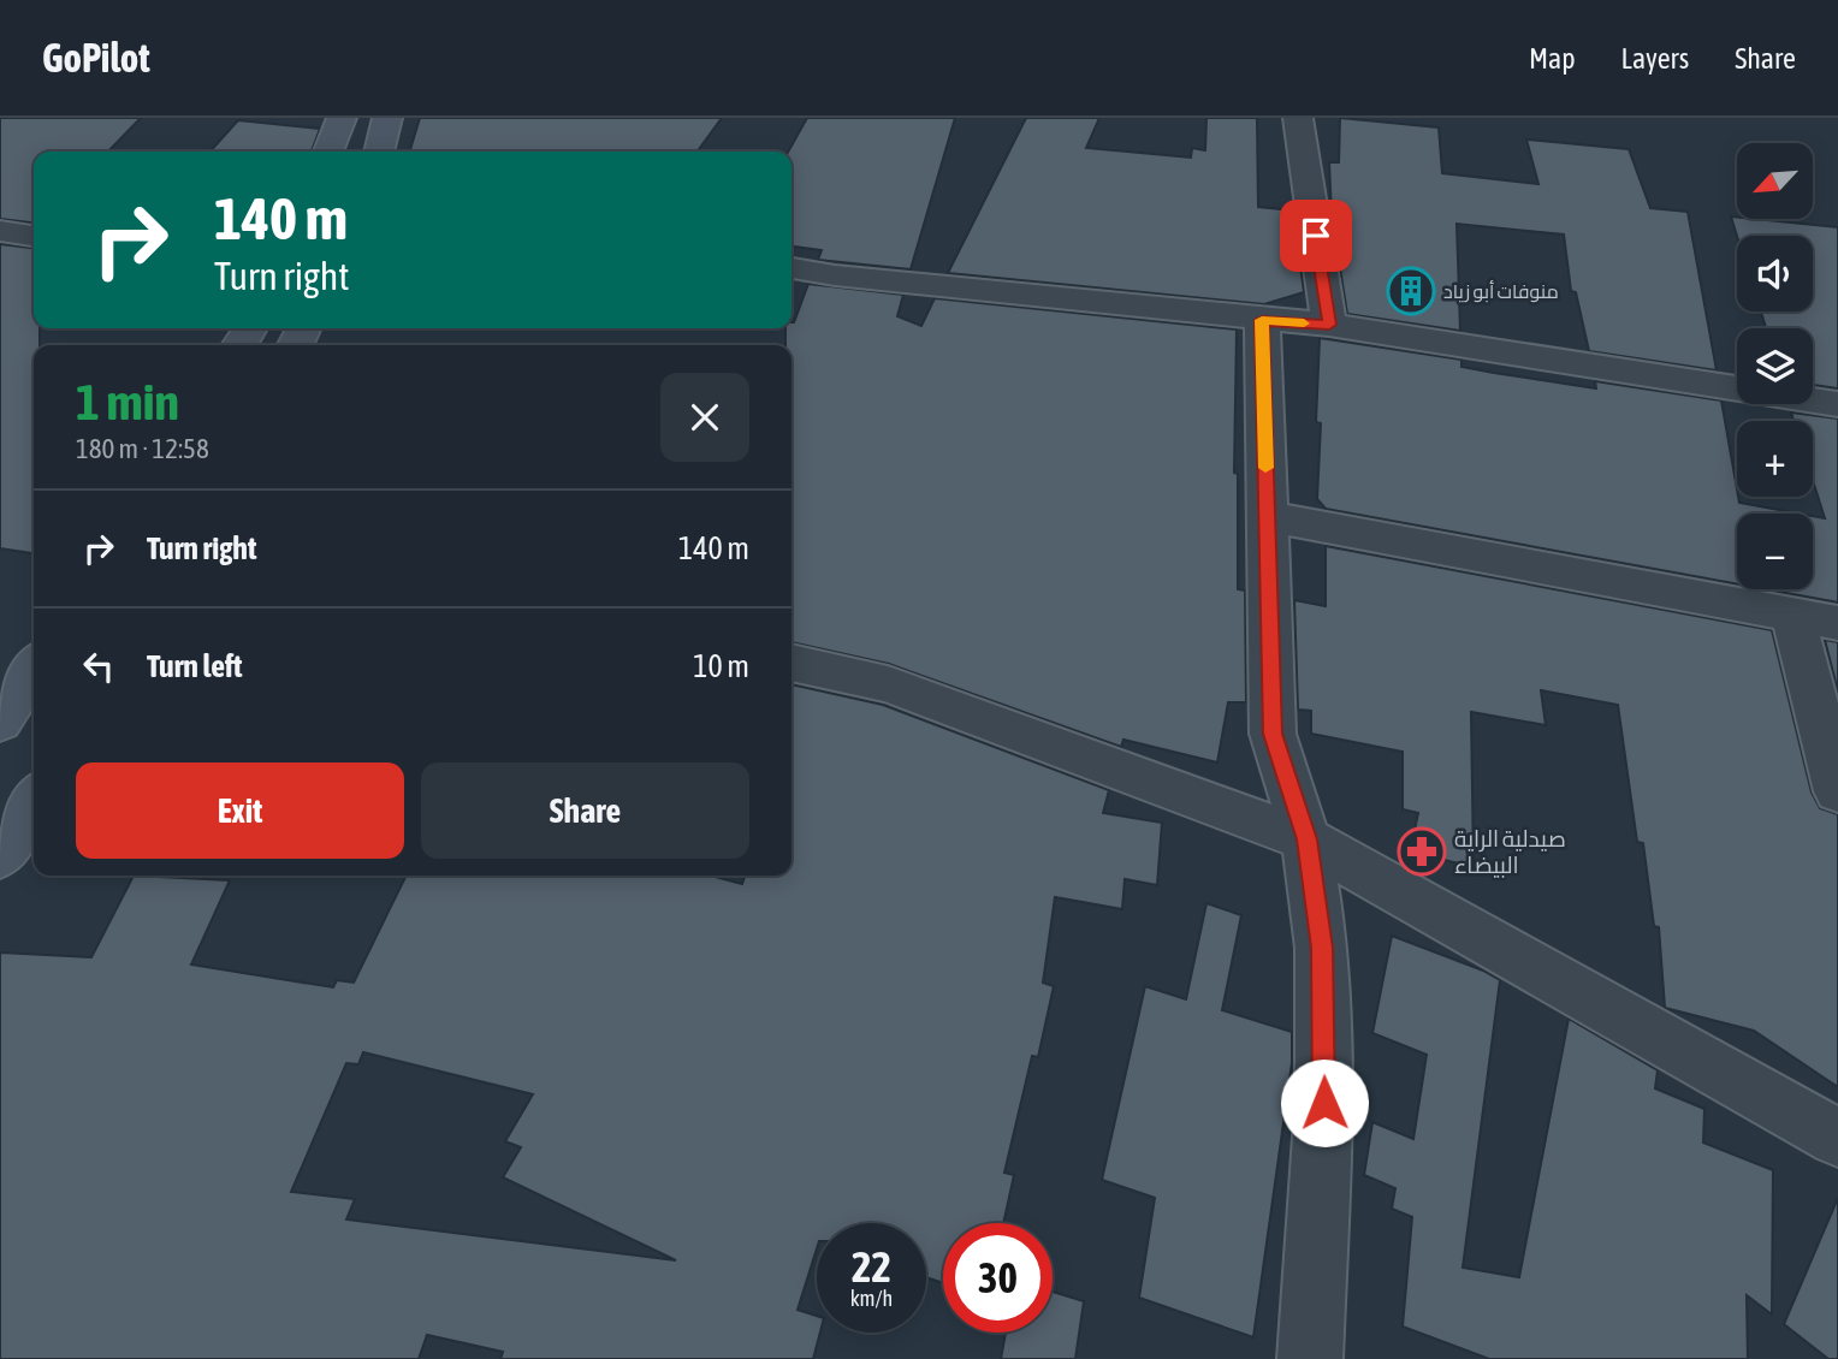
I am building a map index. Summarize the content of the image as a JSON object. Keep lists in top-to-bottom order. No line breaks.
{"places":{"building":["منوفات أبو زياد"],"pharmacy":["صيدلية الراية البيضاء"]},"north":"bottom left","page":{"header":"GoPilot","nav":["Map","Layers","Share"],"map_buttons":["+","−"],"turn":["140 m","Turn right"],"heading":["1 min","180 m · 12:58"],"list":[{"name":"Turn right","value":"140 m"},{"name":"Turn left","value":"10 m"}],"buttons":["Exit","Share"],"speed":"22 km/h","limit":"30"}}
